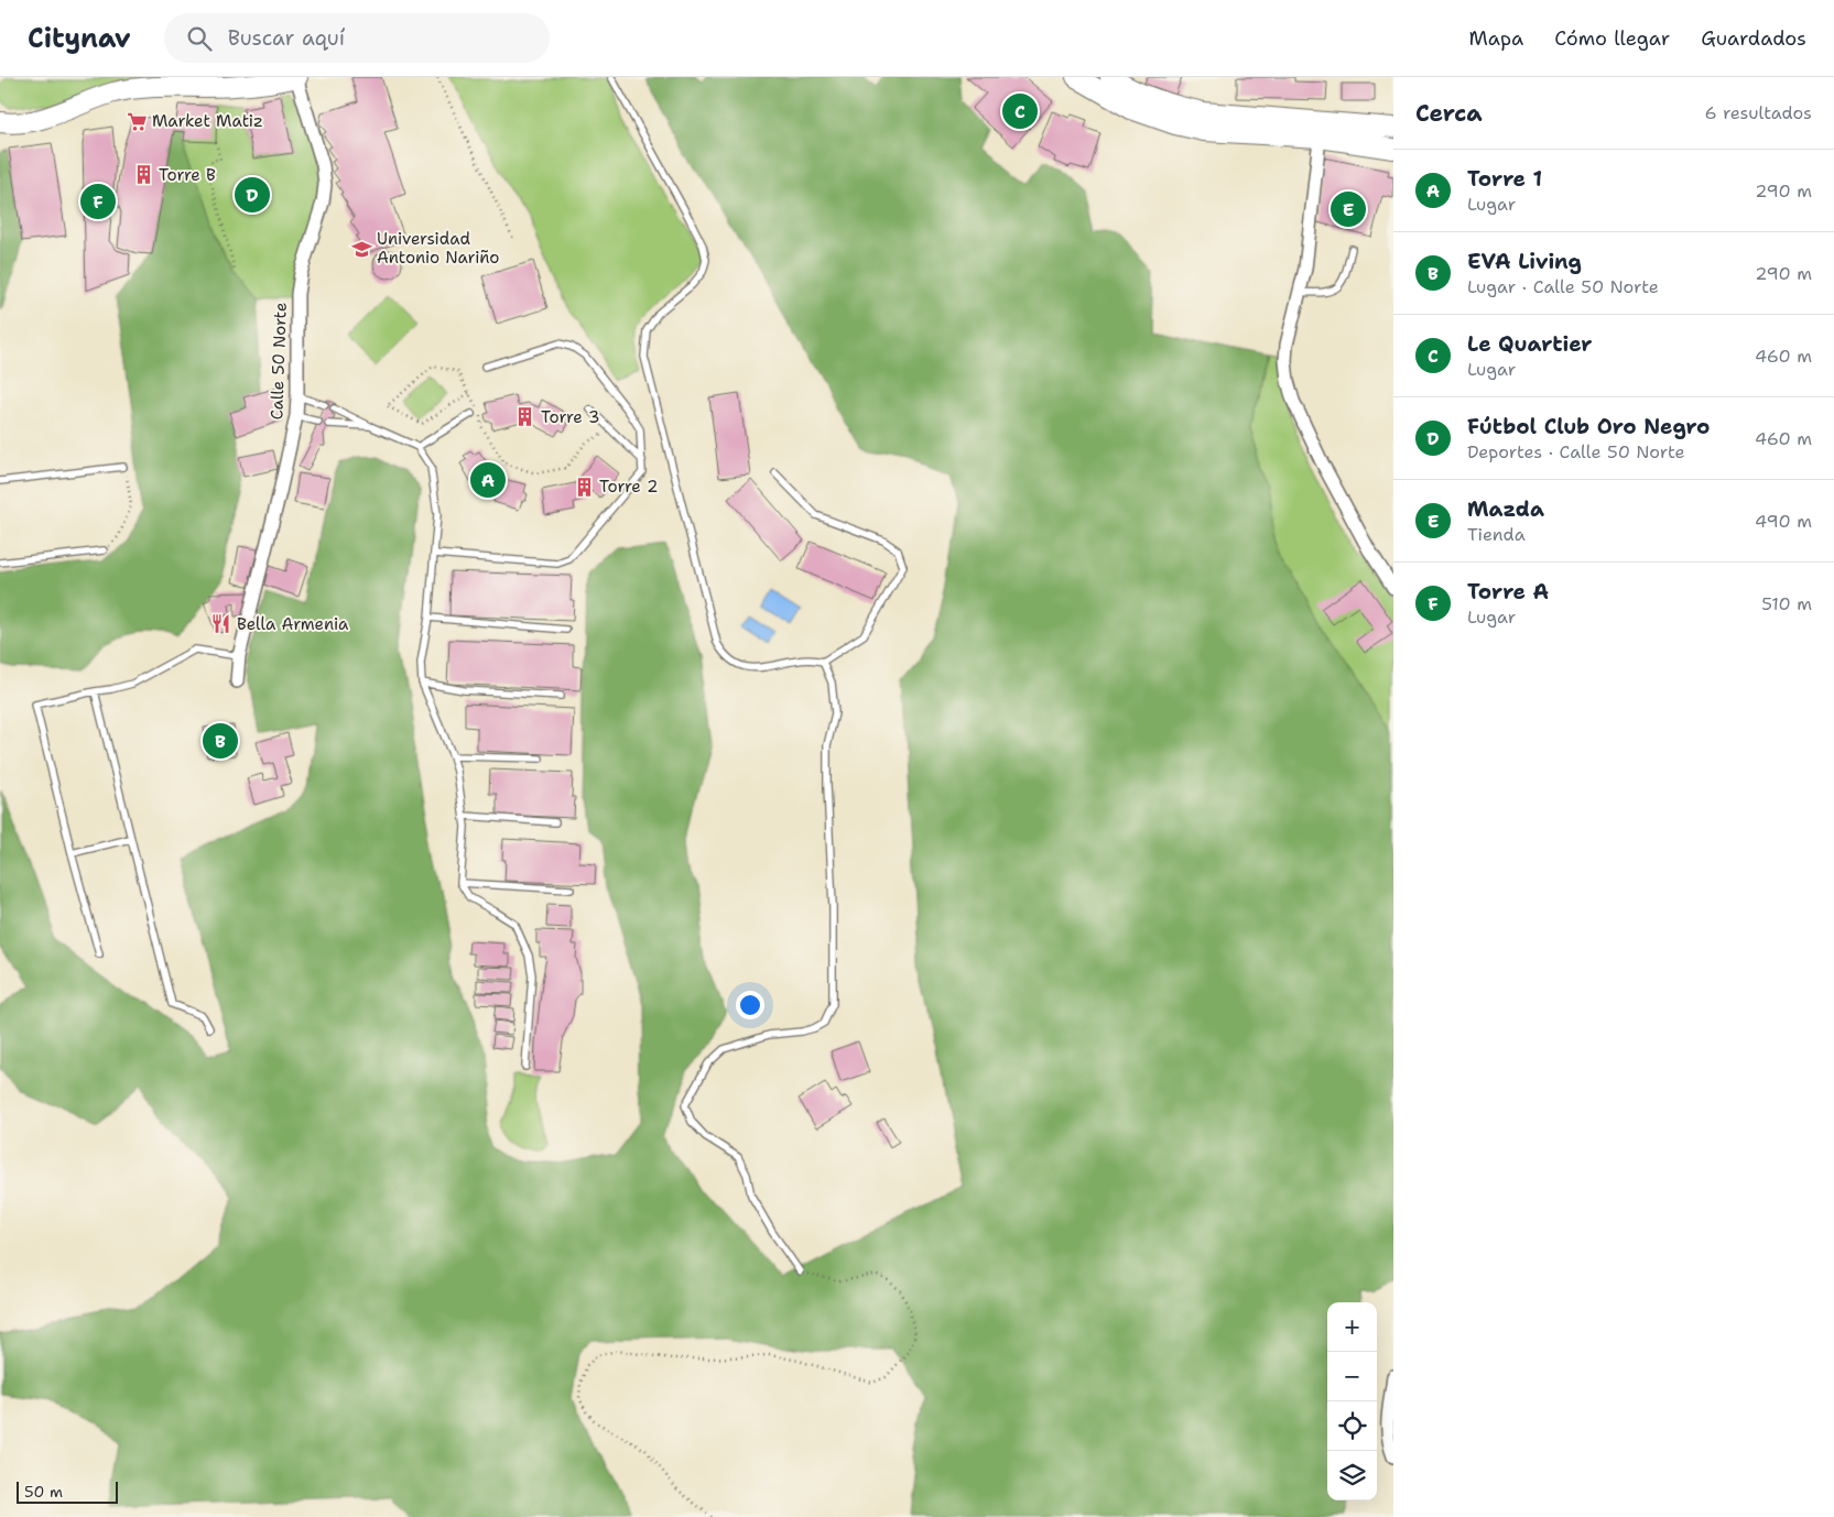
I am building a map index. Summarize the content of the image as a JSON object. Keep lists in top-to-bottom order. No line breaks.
{"streets":{"street":["Calle 50 Norte"]},"places":{"supermarket":["Market Matiz"],"building":["Torre B","Torre 3","Torre 2"],"school or university":["Universidad Antonio Nariño"],"restaurant":["Bella Armenia"]},"scale_bar":"50 m","page":{"header":"Citynav","search":"Buscar aquí","nav":["Mapa","Cómo llegar","Guardados"],"heading":["Cerca","6 resultados"],"pins":["C","D","F","E","A","B"],"list":[{"mark":"A","name":"Torre 1","note":"Lugar","value":"290 m"},{"mark":"B","name":"EVA Living","note":"Lugar · Calle 50 Norte","value":"290 m"},{"mark":"C","name":"Le Quartier","note":"Lugar","value":"460 m"},{"mark":"D","name":"Fútbol Club Oro Negro","note":"Deportes · Calle 50 Norte","value":"460 m"},{"mark":"E","name":"Mazda","note":"Tienda","value":"490 m"},{"mark":"F","name":"Torre A","note":"Lugar","value":"510 m"}],"map_buttons":["+","−"],"scale":"50 m"}}
